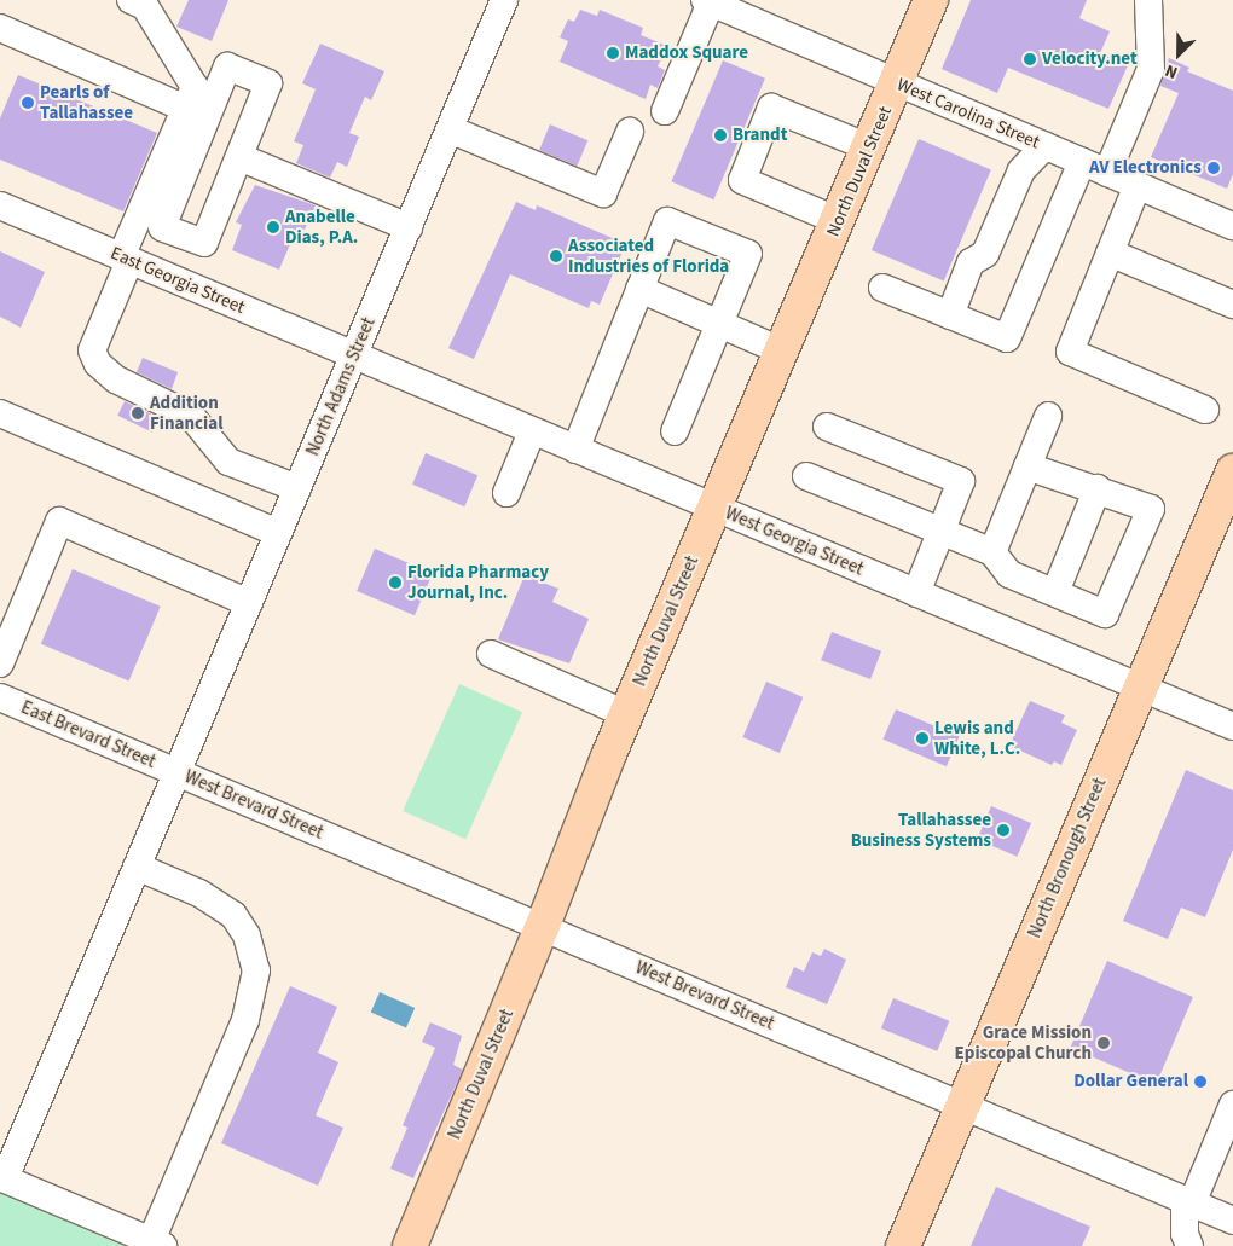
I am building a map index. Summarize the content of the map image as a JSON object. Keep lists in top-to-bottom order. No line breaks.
{"streets":{"main road":["North Duval Street","North Bronough Street"],"street":["West Carolina Street","East Georgia Street","North Adams Street","West Georgia Street","East Brevard Street","West Brevard Street"]},"crossings":[["West Carolina Street","North Duval Street"],["North Duval Street","West Georgia Street"],["North Duval Street","West Brevard Street"],["East Georgia Street","North Adams Street"],["East Georgia Street","West Georgia Street"],["North Adams Street","West Georgia Street"],["North Adams Street","East Brevard Street"],["North Adams Street","West Brevard Street"],["West Georgia Street","North Bronough Street"],["East Brevard Street","West Brevard Street"],["West Brevard Street","North Bronough Street"]],"places":["Maddox Square","Velocity.net","Pearls of Tallahassee","Brandt","AV Electronics","Anabelle Dias, P.A.","Associated Industries of Florida","Addition Financial","Florida Pharmacy Journal, Inc.","Lewis and White, L.C.","Tallahassee Business Systems","Grace Mission Episcopal Church","Dollar General"],"north":"bottom left"}
